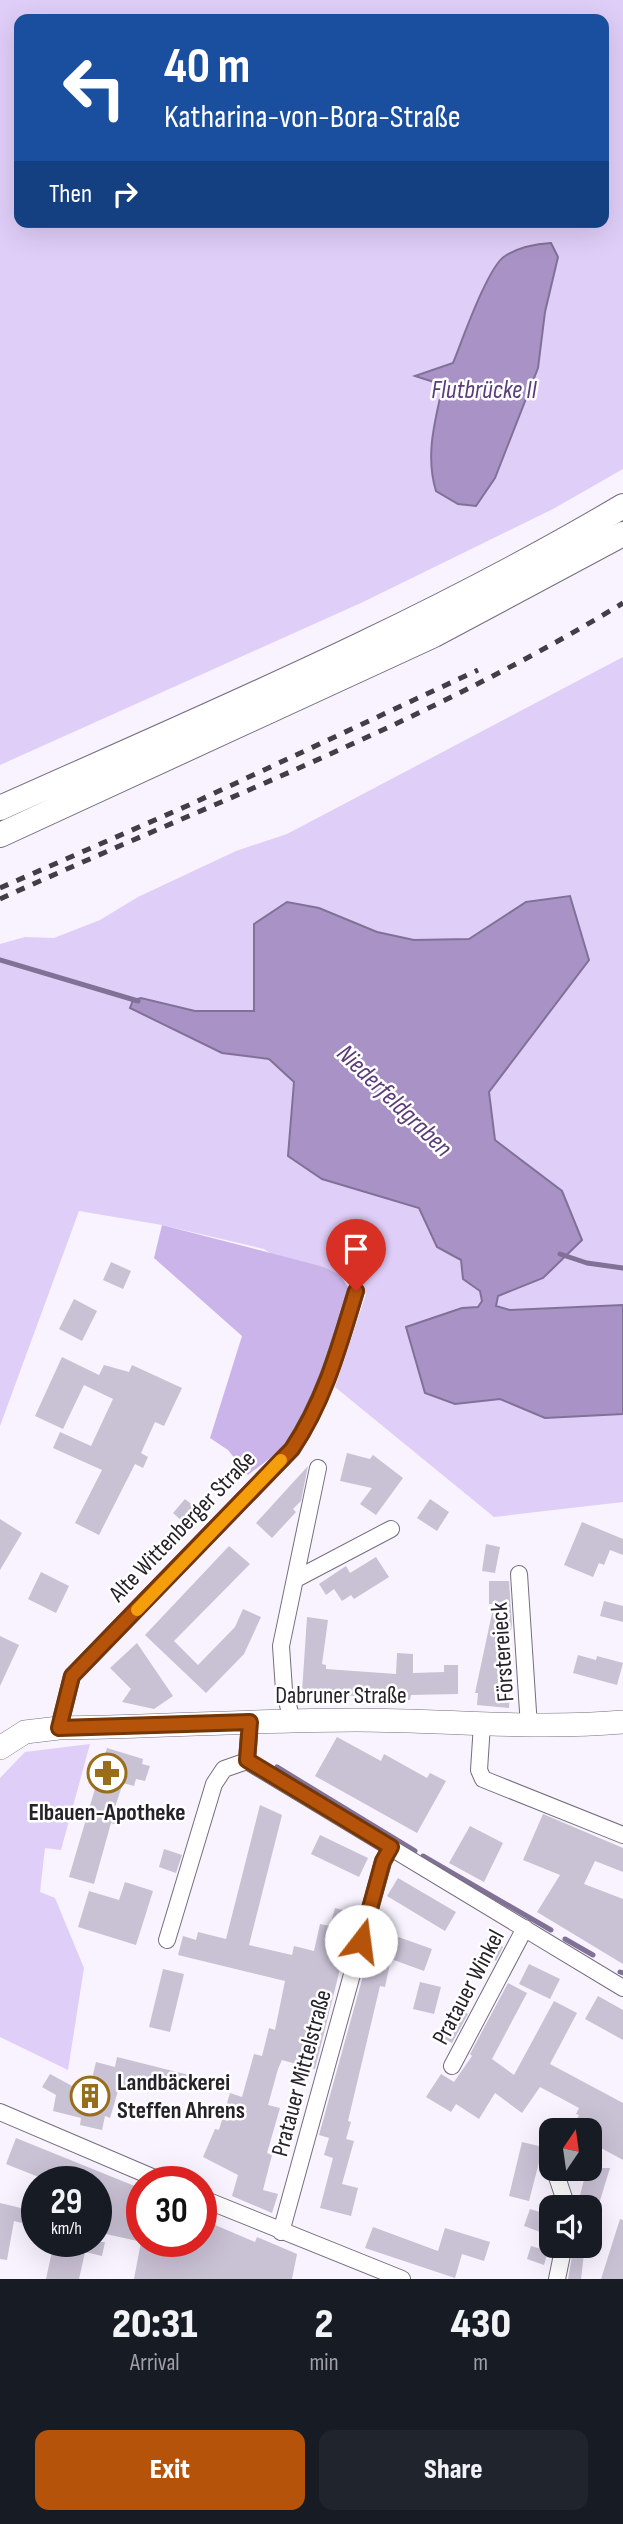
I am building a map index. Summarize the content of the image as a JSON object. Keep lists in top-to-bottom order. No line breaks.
{"streets":{"street":["Alte Wittenberger Straße","Förstereieck","Dabruner Straße","Pratauer Winkel","Pratauer Mittelstraße"]},"crossings":[["Alte Wittenberger Straße","Dabruner Straße"],["Förstereieck","Dabruner Straße"]],"water":["Flutbrücke II","Niederfeldgraben"],"places":{"pharmacy":["Elbauen-Apotheke"],"building":["Landbäckerei Steffen Ahrens"]},"north":"top","page":{"turn":["40 m","Katharina-von-Bora-Straße"],"then":"Then","speed":"29 km/h","limit":"30","eta":["20:31","Arrival","2","min","430","m"],"buttons":["Exit","Share"]}}
